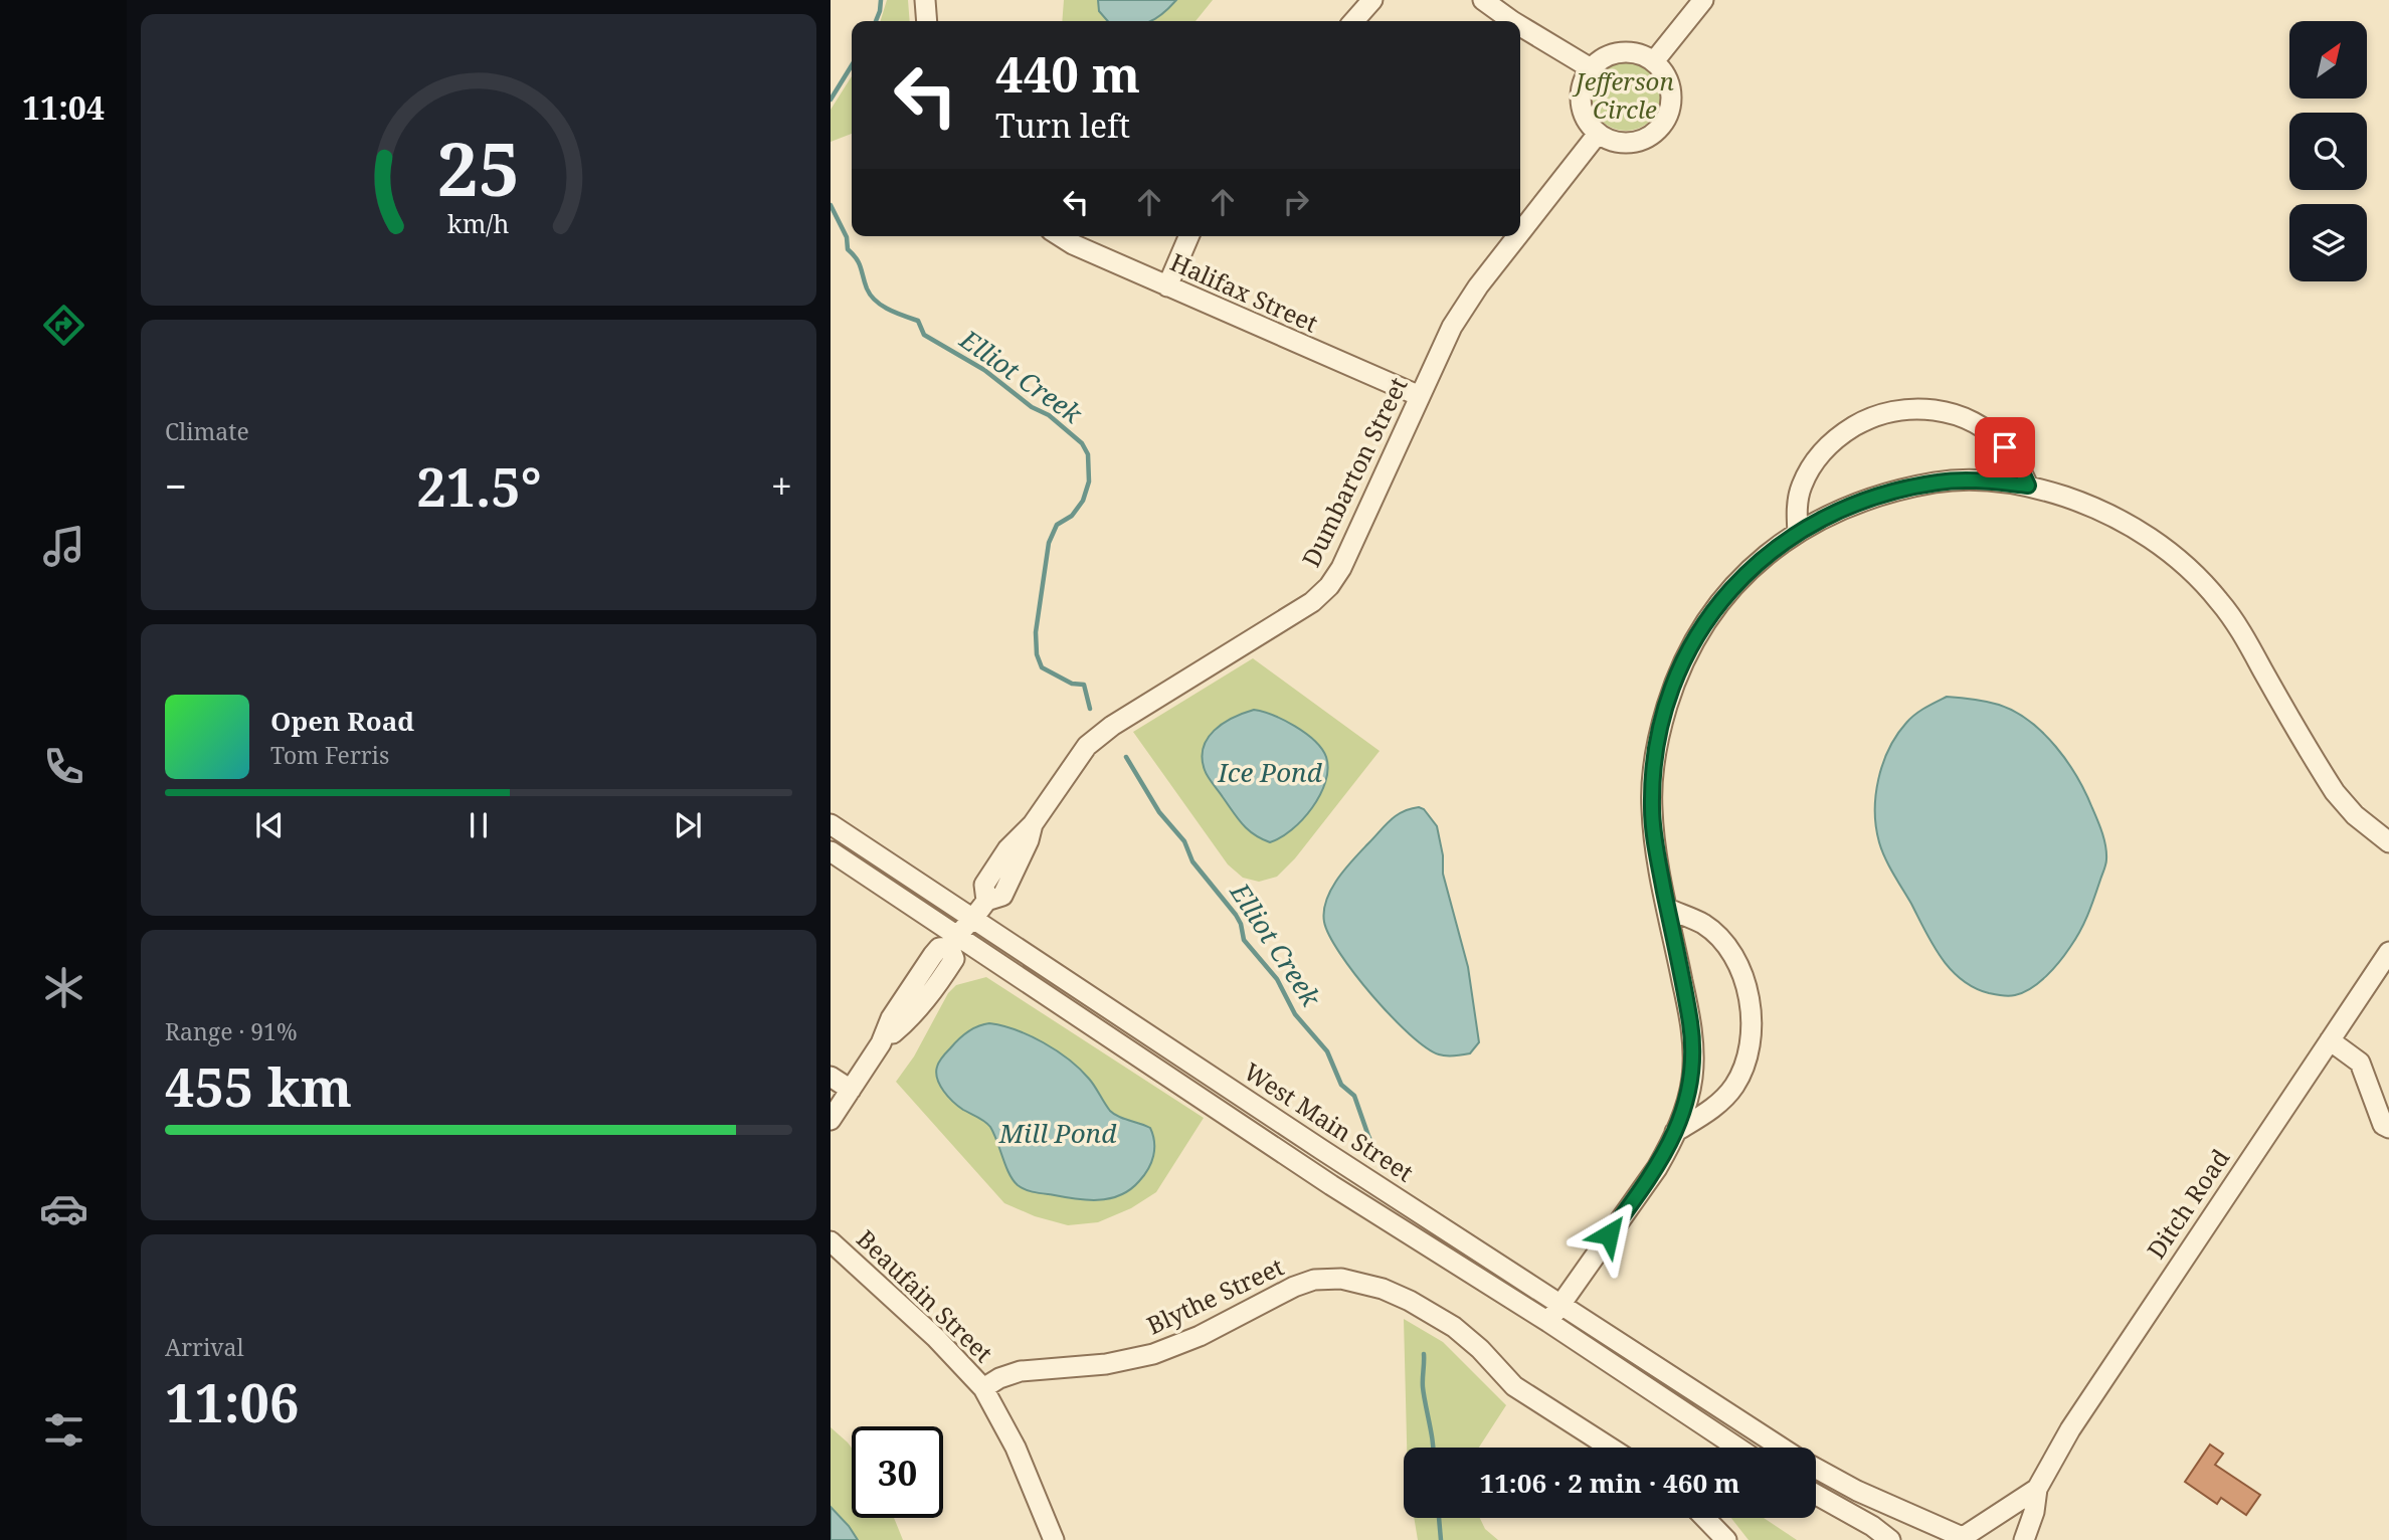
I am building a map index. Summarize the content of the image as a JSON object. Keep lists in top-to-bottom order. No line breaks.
{"streets":{"street":["Halifax Street","Dumbarton Street","West Main Street","Ditch Road","Beaufain Street","Blythe Street"]},"crossings":[["Halifax Street","Dumbarton Street"],["Dumbarton Street","West Main Street"],["West Main Street","Ditch Road"],["Beaufain Street","Blythe Street"]],"water":["Elliot Creek","Ice Pond","Mill Pond"],"parks":["Jefferson Circle"],"north":"top right","page":{"tabs":"11:04","turn":["440 m","Turn left"],"tile":["Climate",["Range · 91%","455 km"],["Arrival","11:06"]],"heat":["−","21.5°","+"],"song":["Open Road","Tom Ferris"],"limit":"30","trip":"11:06 · 2 min · 460 m","gauge":["25","km/h"]}}
